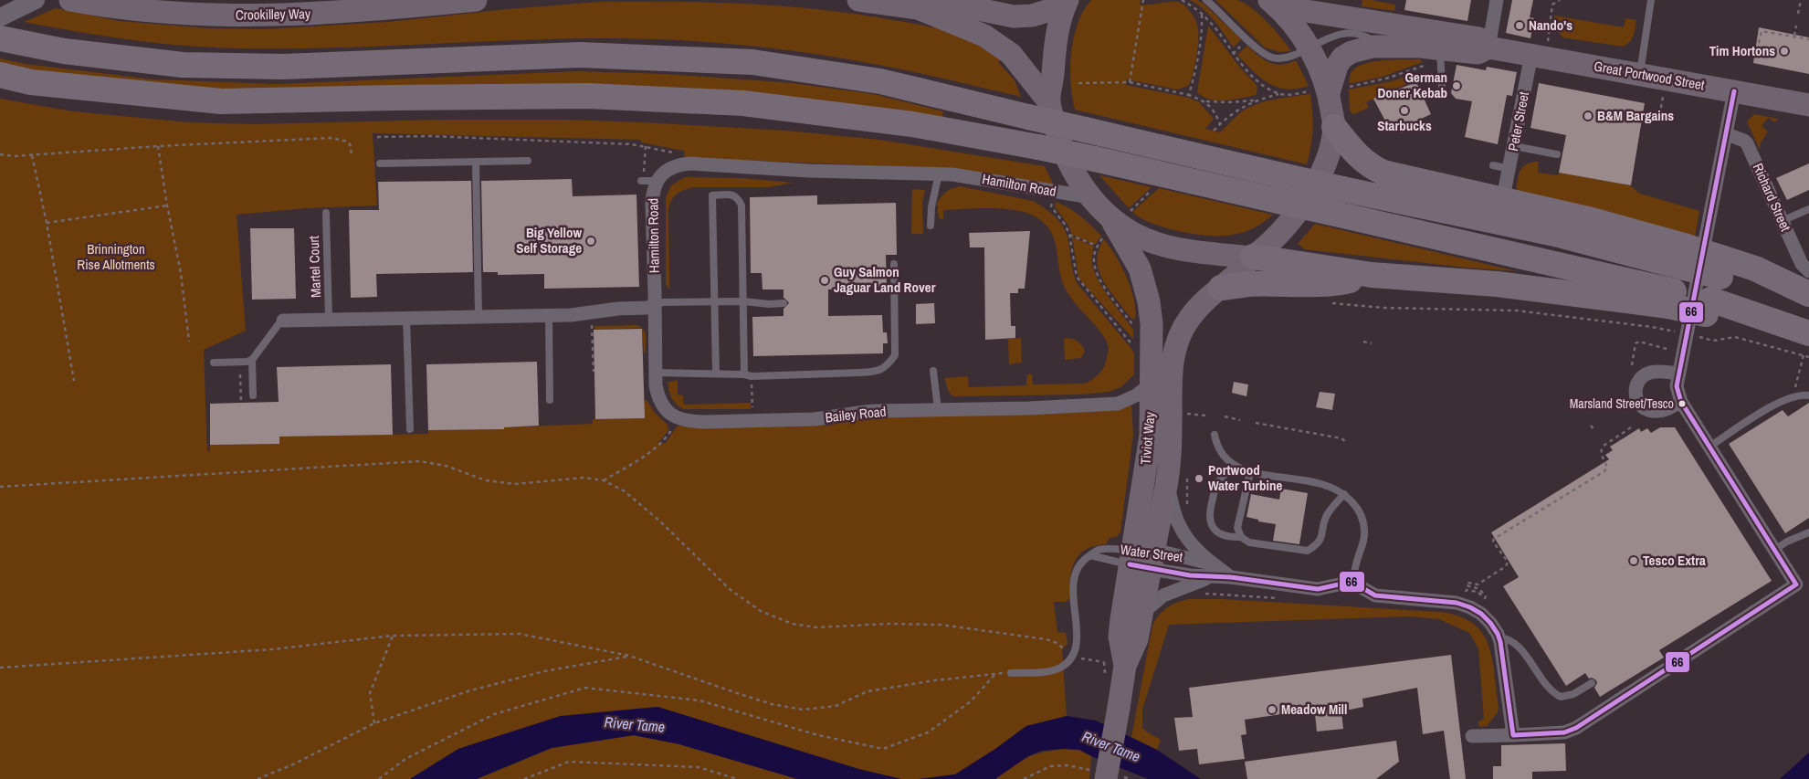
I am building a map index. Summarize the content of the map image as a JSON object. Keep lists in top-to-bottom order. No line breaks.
{"streets":{"main road":["Crookilley Way","Great Portwood Street","Tiviot Way"],"street":["Peter Street","Hamilton Road","Richard Street","Bailey Road","Water Street"],"lane":["Martel Court"]},"crossings":[["Great Portwood Street","Peter Street"],["Hamilton Road","Bailey Road"],["Bailey Road","Tiviot Way"],["Tiviot Way","Water Street"]],"water":["River Tame"],"parks":["Brinnington Rise Allotments"],"places":["Nando's","Tim Hortons","German Doner Kebab","Starbucks","B&M Bargains","Big Yellow Self Storage","Guy Salmon Jaguar Land Rover","Marsland Street/Tesco","Portwood Water Turbine","Tesco Extra","Meadow Mill"],"lines":["transit line 66"]}
